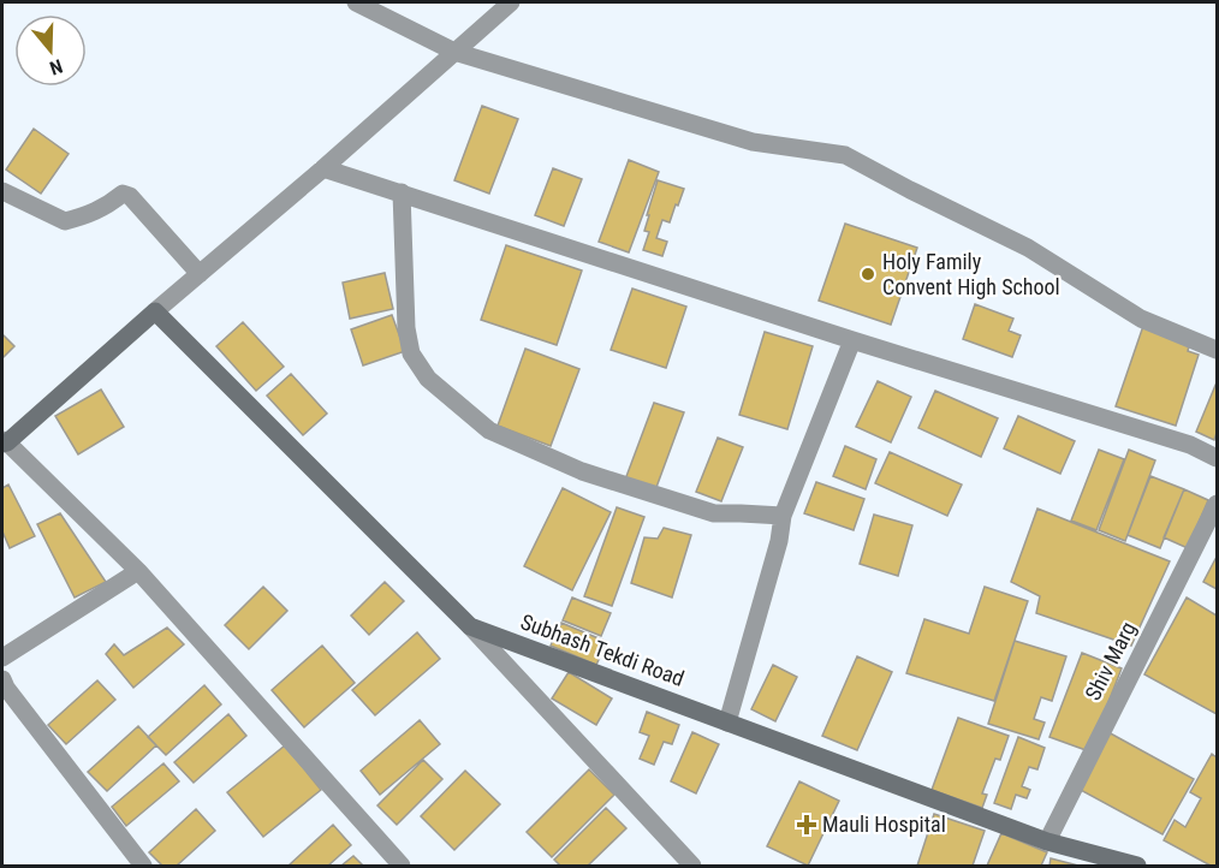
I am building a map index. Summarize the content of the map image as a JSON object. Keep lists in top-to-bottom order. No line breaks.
{"streets":{"street":["Subhash Tekdi Road","Shiv Marg"]},"crossings":[["Subhash Tekdi Road","Shiv Marg"]],"places":{"other":["Holy Family Convent High School"],"health":["Mauli Hospital"]},"north":"bottom"}
